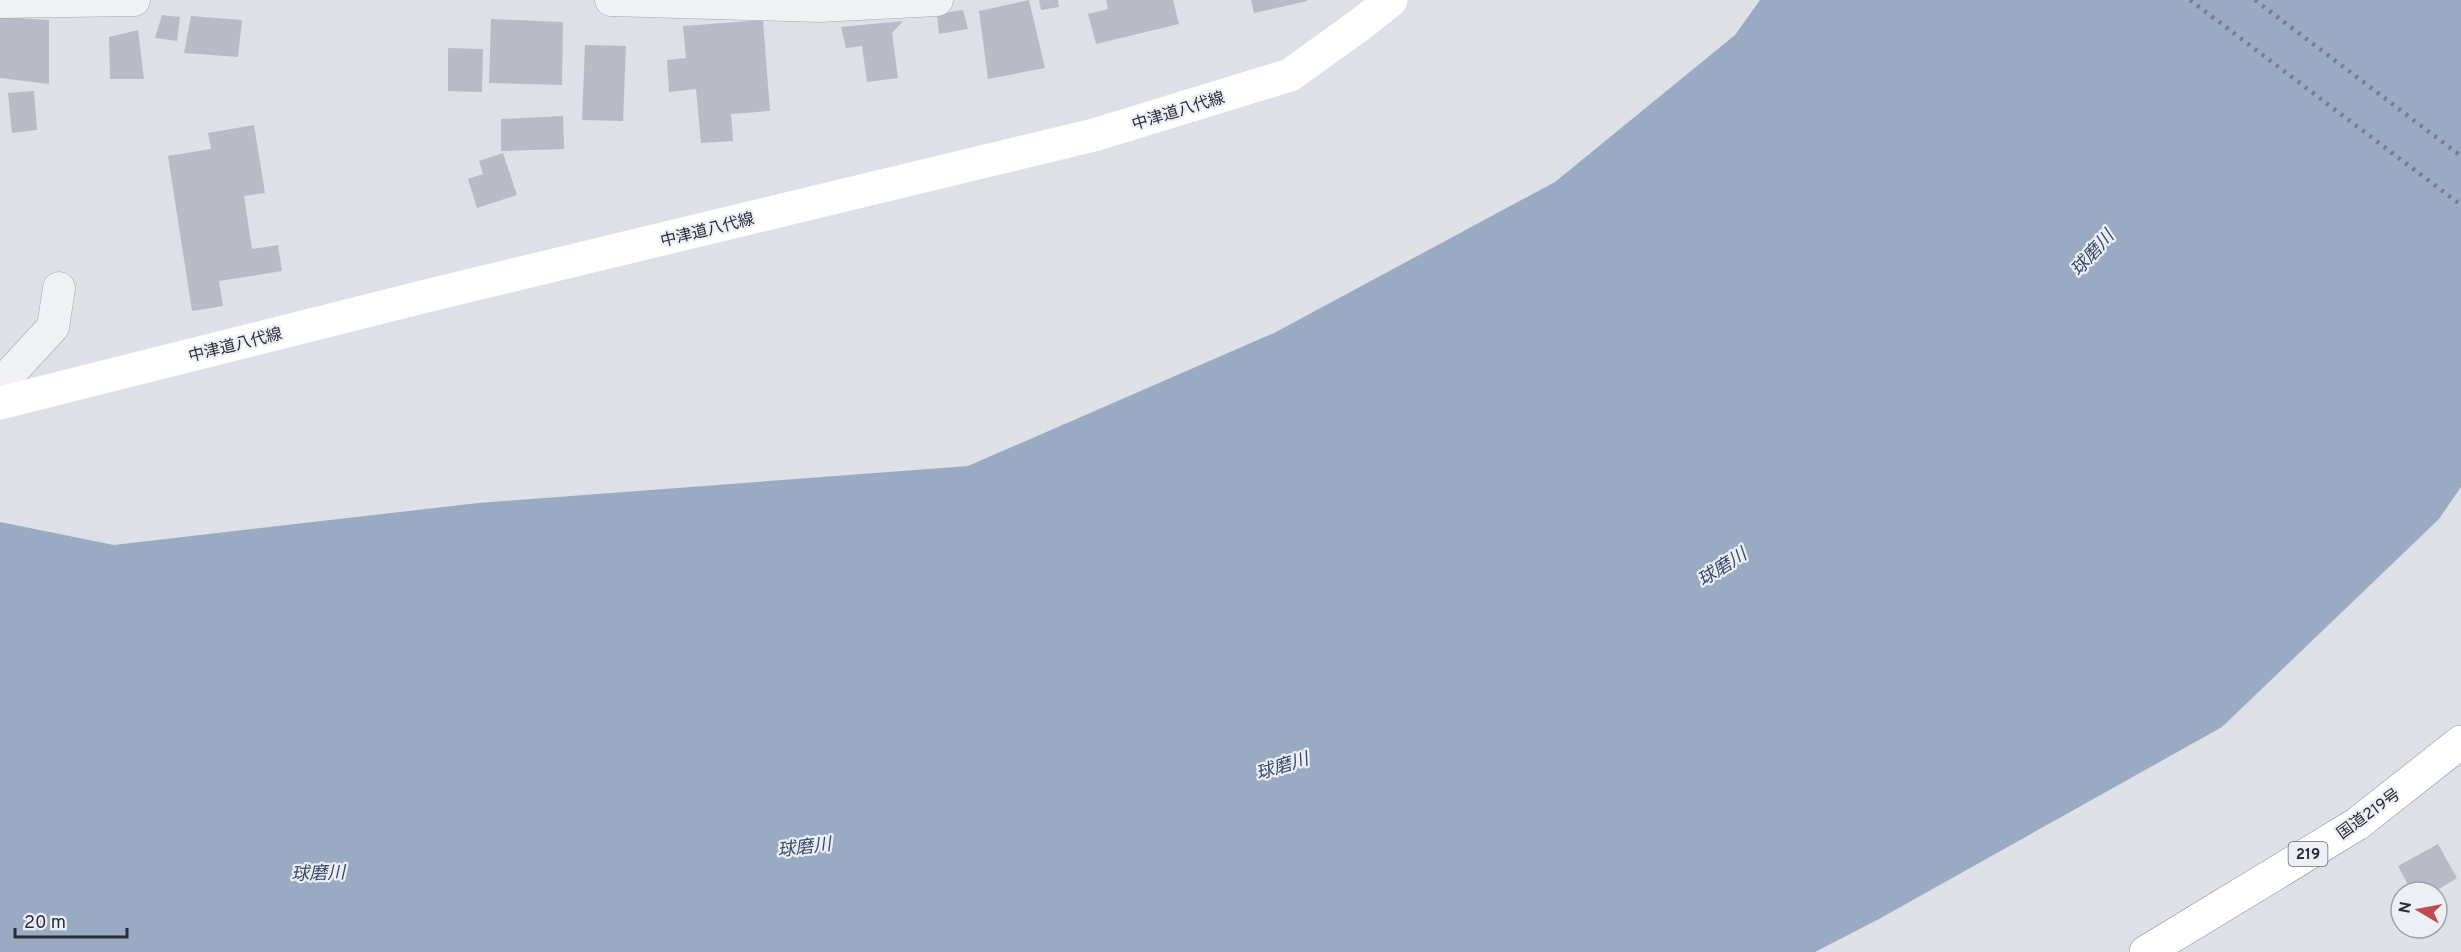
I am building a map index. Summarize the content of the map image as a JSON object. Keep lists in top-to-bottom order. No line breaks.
{"streets":{"main road":["中津道八代線","国道219号","219"]},"water":["球磨川"],"scale_bar":"20 m","north":"left"}
